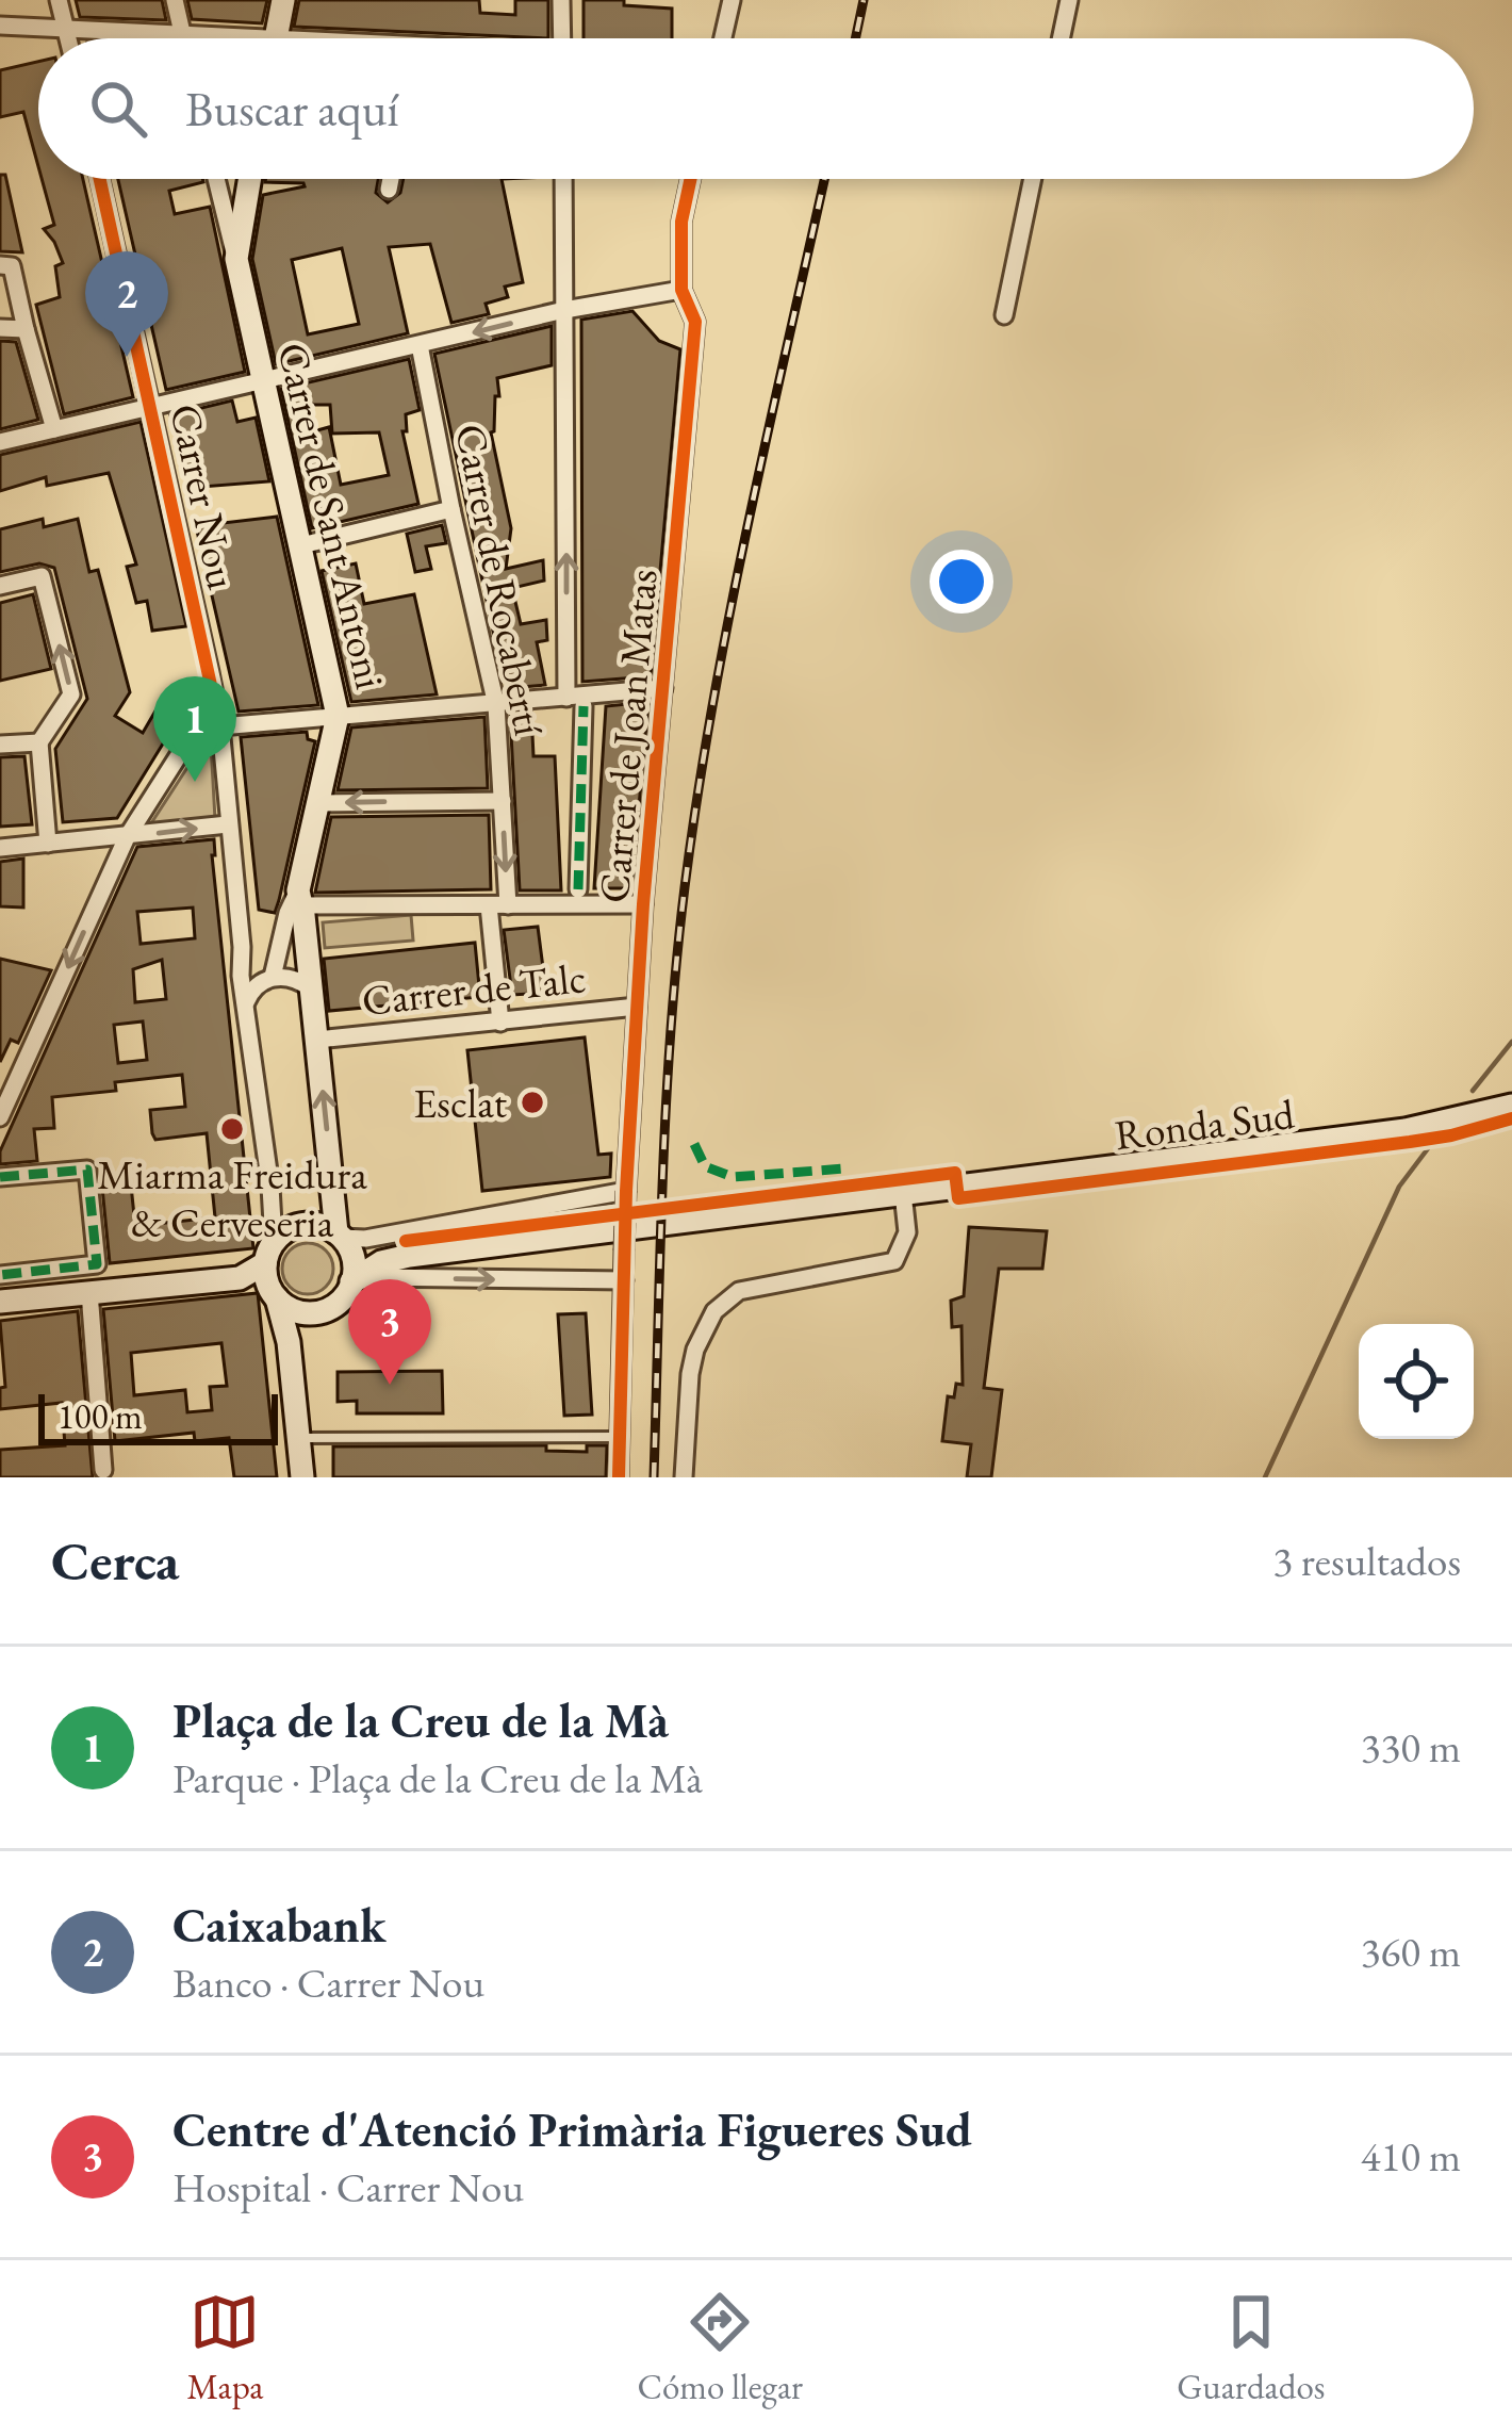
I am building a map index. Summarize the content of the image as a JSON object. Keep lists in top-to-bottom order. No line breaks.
{"streets":{"main road":["Carrer de Sant Antoni","Ronda Sud"],"street":["Carrer Nou","Carrer de Rocabertí","Carrer de Joan Matas","Carrer de Talc"]},"crossings":[["Carrer Nou","Carrer de Sant Antoni"],["Carrer Nou","Ronda Sud"],["Carrer de Sant Antoni","Carrer de Talc"],["Carrer de Sant Antoni","Ronda Sud"],["Carrer de Rocabertí","Carrer de Talc"],["Carrer de Joan Matas","Carrer de Talc"]],"places":["Esclat","Miarma Freidura & Cerveseria"],"scale_bar":"100 m","page":{"search":"Buscar aquí","pins":["2","1","3"],"scale":"100 m","heading":["Cerca","3 resultados"],"list":[{"mark":"1","name":"Plaça de la Creu de la Mà","note":"Parque · Plaça de la Creu de la Mà","value":"330 m"},{"mark":"2","name":"Caixabank","note":"Banco · Carrer Nou","value":"360 m"},{"mark":"3","name":"Centre d'Atenció Primària Figueres Sud","note":"Hospital · Carrer Nou","value":"410 m"}],"nav":["Mapa","Cómo llegar","Guardados"]}}
